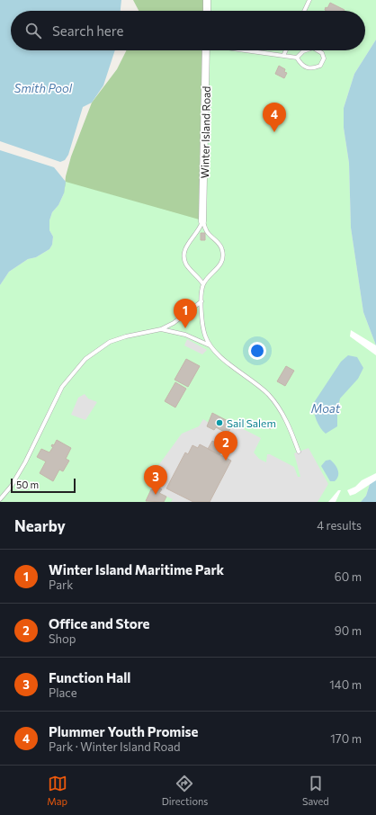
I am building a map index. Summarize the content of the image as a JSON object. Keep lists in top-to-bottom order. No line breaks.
{"streets":{"street":["Winter Island Road"]},"water":["Smith Pool","Moat"],"places":["Sail Salem"],"scale_bar":"50 m","page":{"search":"Search here","pins":["4","1","2","3"],"scale":"50 m","heading":["Nearby","4 results"],"list":[{"mark":"1","name":"Winter Island Maritime Park","note":"Park","value":"60 m"},{"mark":"2","name":"Office and Store","note":"Shop","value":"90 m"},{"mark":"3","name":"Function Hall","note":"Place","value":"140 m"},{"mark":"4","name":"Plummer Youth Promise","note":"Park · Winter Island Road","value":"170 m"}],"nav":["Map","Directions","Saved"]}}
